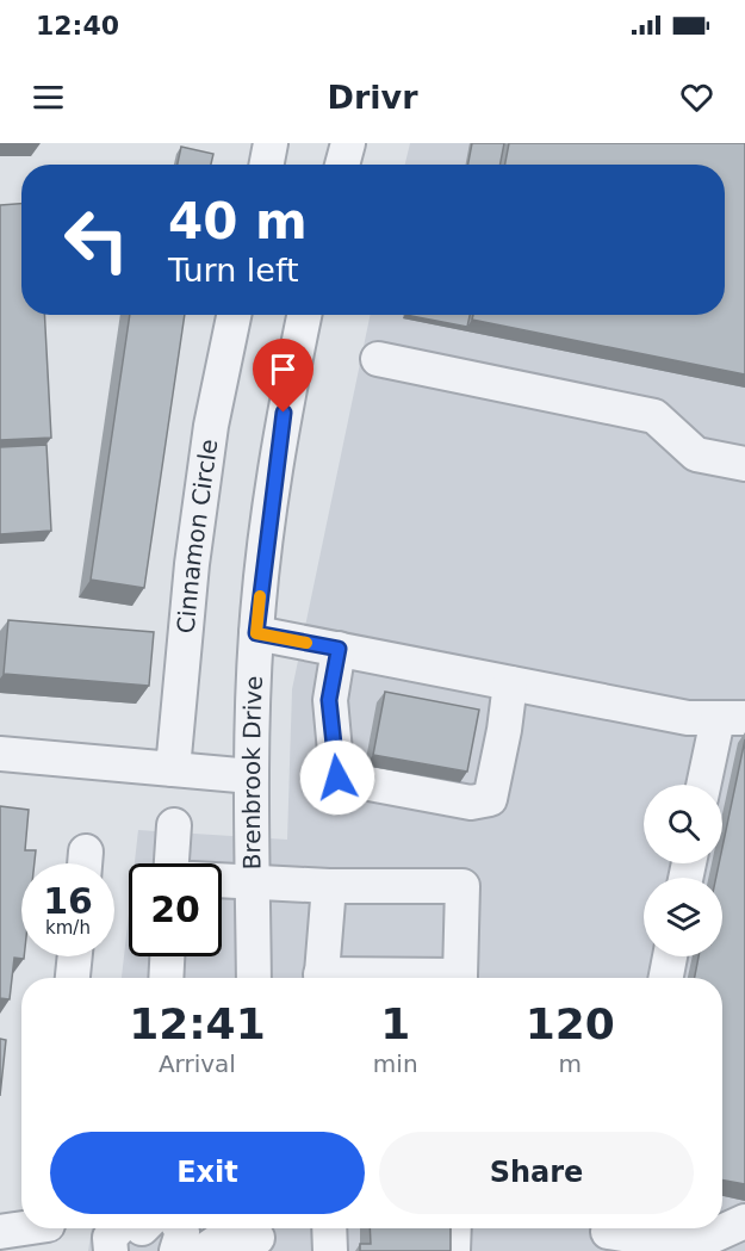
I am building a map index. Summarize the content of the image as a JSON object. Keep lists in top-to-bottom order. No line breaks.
{"streets":{"street":["Cinnamon Circle","Brenbrook Drive"]},"page":{"status":"12:40","header":"Drivr","turn":["40 m","Turn left"],"speed":"16 km/h","limit":"20","eta":["12:41","Arrival","1","min","120","m"],"buttons":["Exit","Share"]}}
